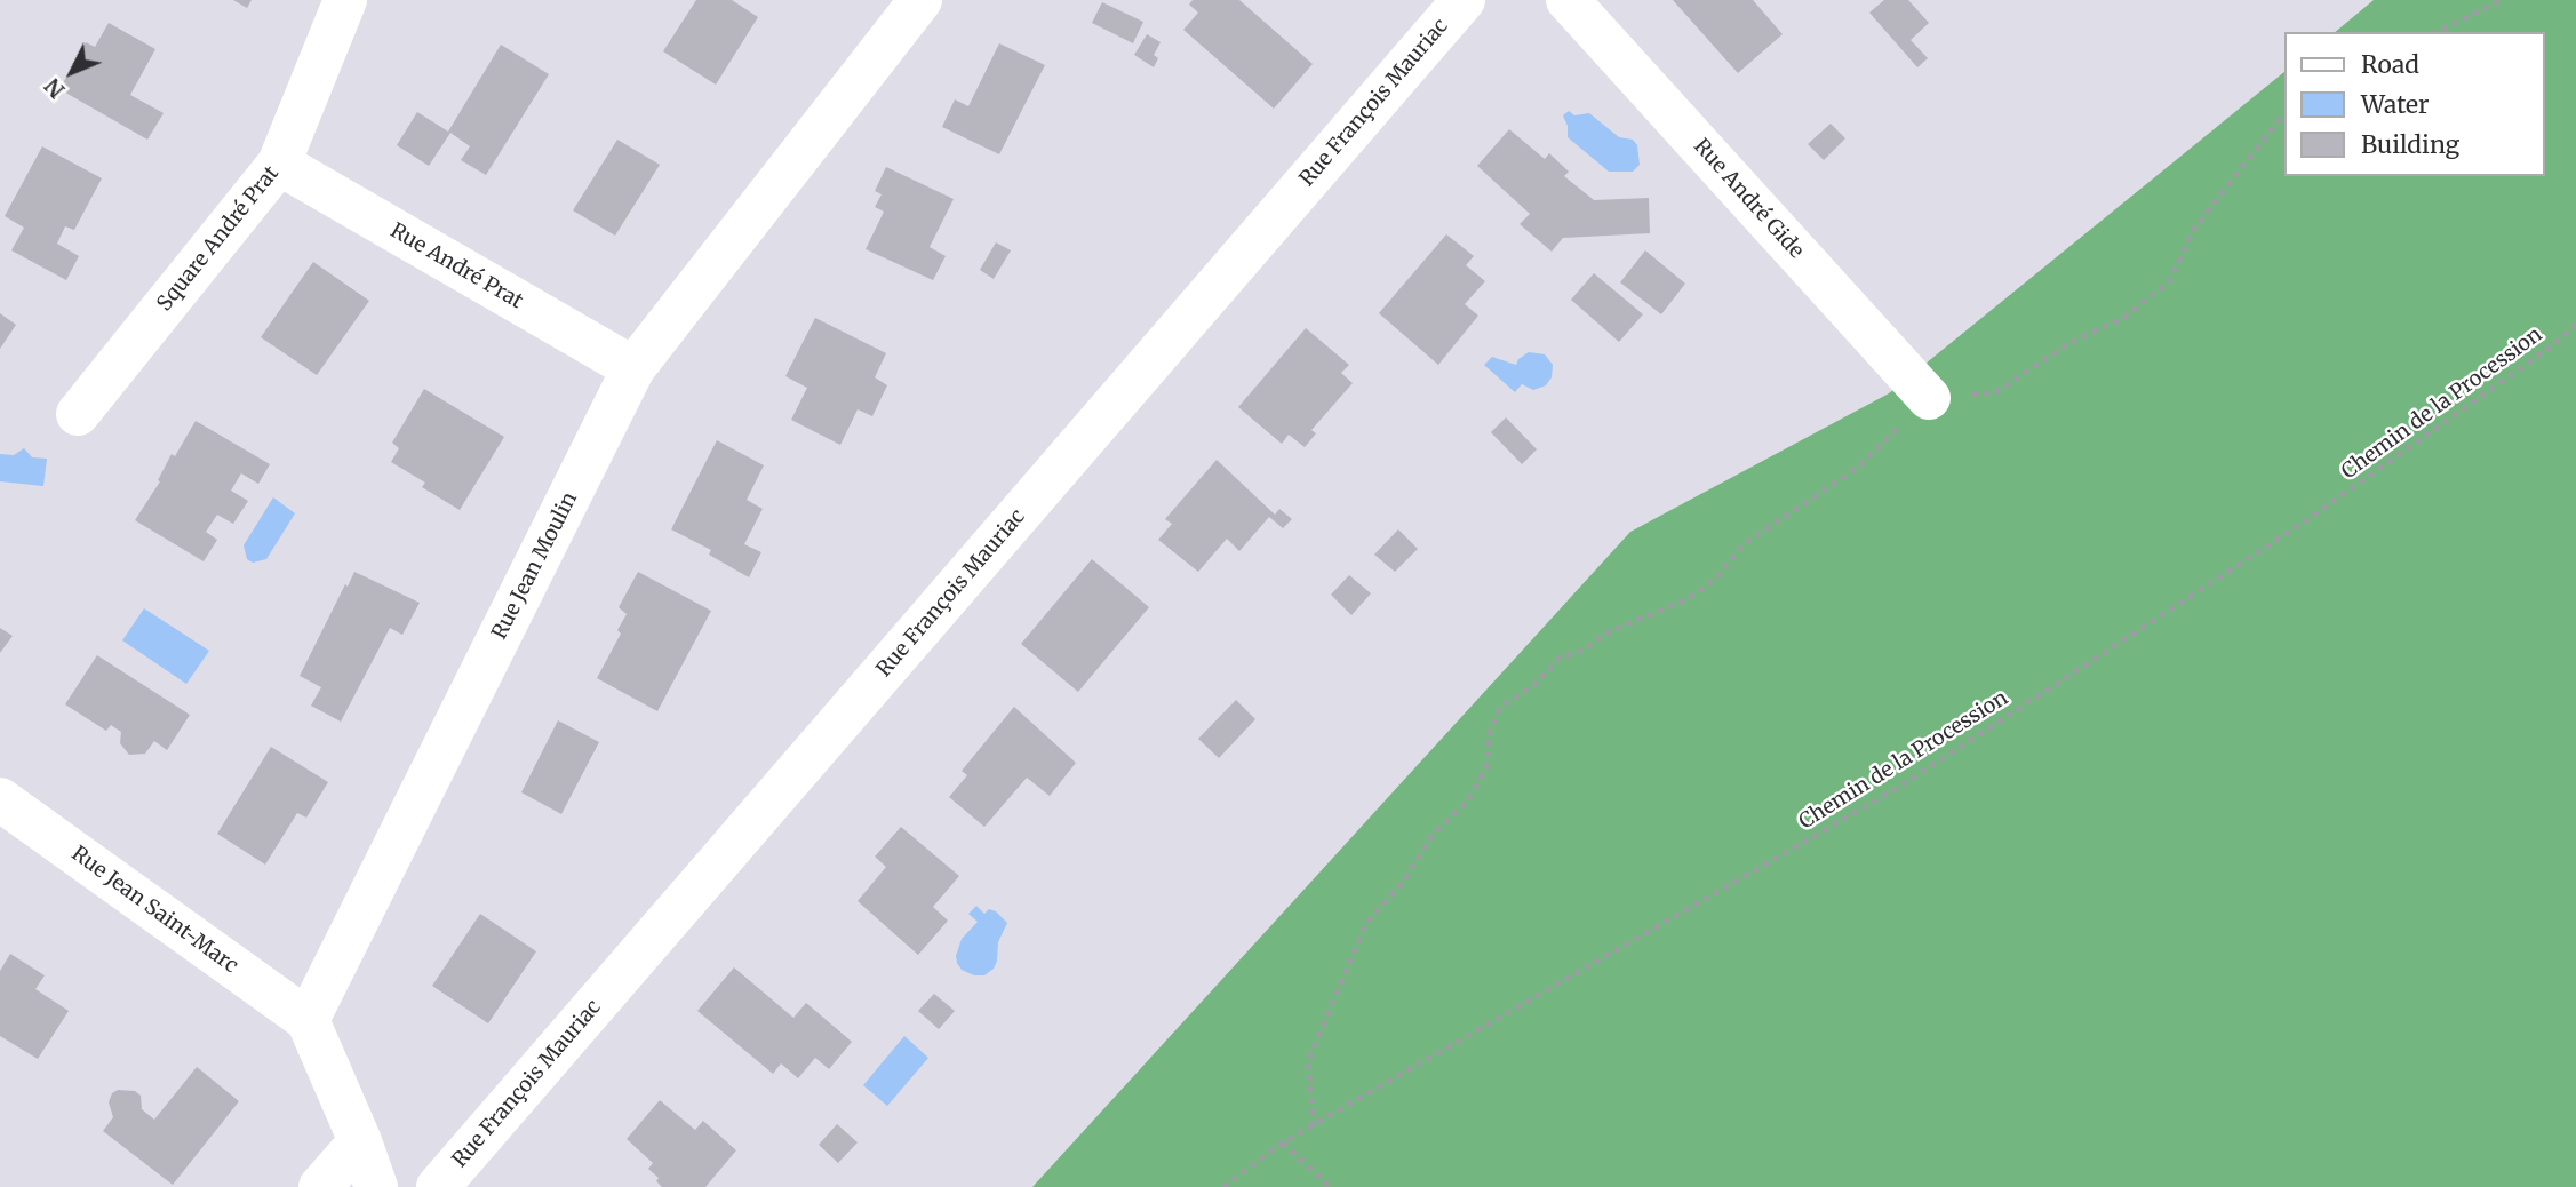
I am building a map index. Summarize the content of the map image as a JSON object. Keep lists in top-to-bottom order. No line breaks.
{"streets":{"street":["Rue François Mauriac","Rue André Gide","Square André Prat","Rue André Prat","Rue Jean Moulin","Rue Jean Saint-Marc"],"path":["Chemin de la Procession"]},"crossings":[["Square André Prat","Rue André Prat"],["Rue André Prat","Rue Jean Moulin"],["Rue Jean Moulin","Rue Jean Saint-Marc"]],"legend":["Road","Water","Building"],"north":"bottom left"}
